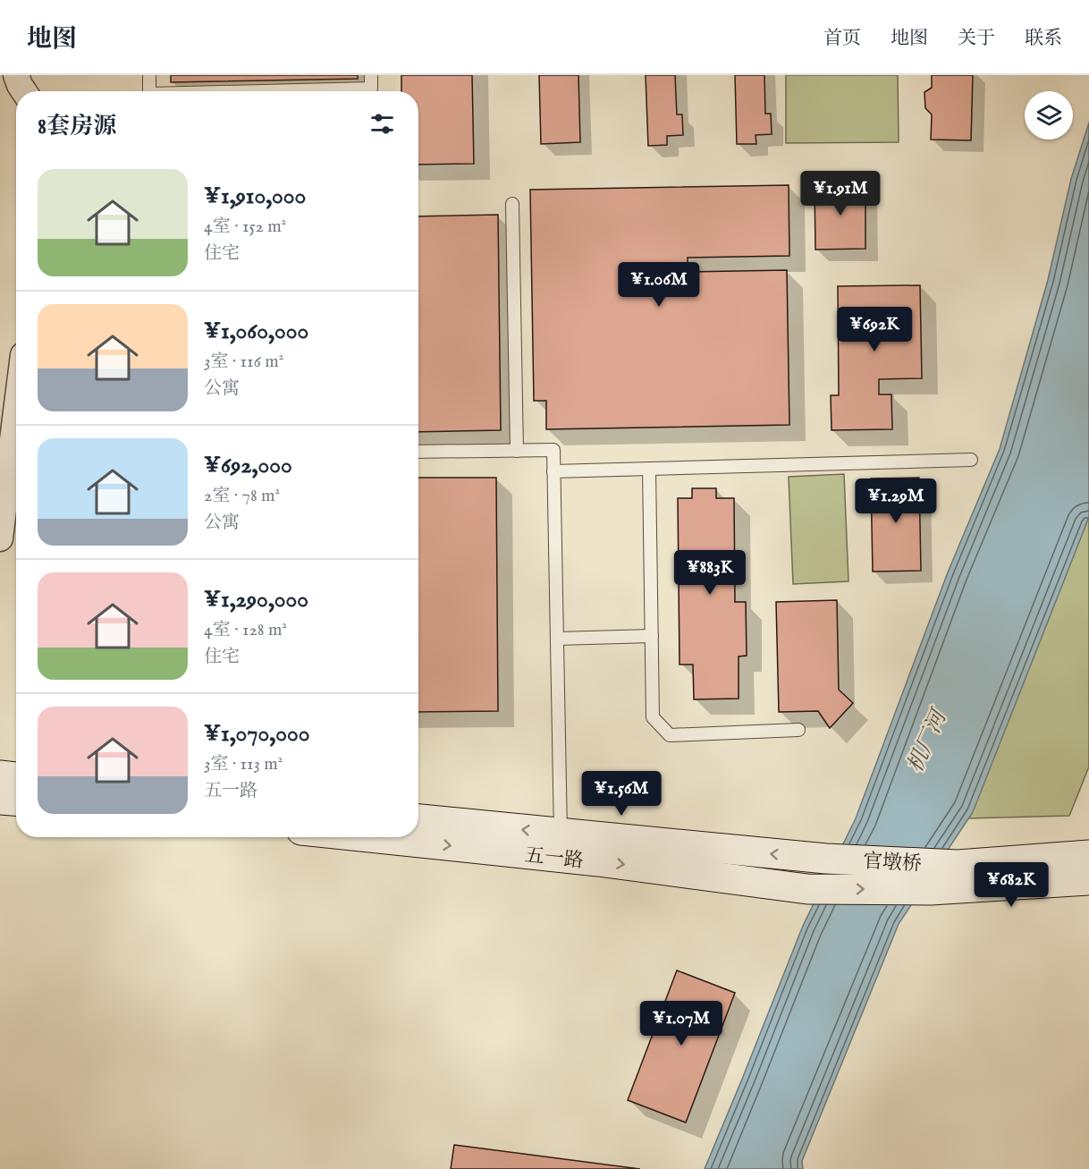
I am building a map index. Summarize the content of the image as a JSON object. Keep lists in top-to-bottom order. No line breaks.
{"streets":{"main road":["五一路","官墩桥"]},"crossings":[["五一路","官墩桥"]],"water":["机厂河"],"page":{"header":"地图","nav":["首页","地图","关于","联系"],"heading":"8套房源","list":[{"name":"¥1,910,000","note":"4室 · 152 m² · 住宅"},{"name":"¥1,060,000","note":"3室 · 116 m² · 公寓"},{"name":"¥692,000","note":"2室 · 78 m² · 公寓"},{"name":"¥1,290,000","note":"4室 · 128 m² · 住宅"},{"name":"¥1,070,000","note":"3室 · 113 m² · 五一路"}],"price":["¥1.91M","¥1.06M","¥692K","¥1.29M","¥883K","¥1.56M","¥682K","¥1.07M"]}}
